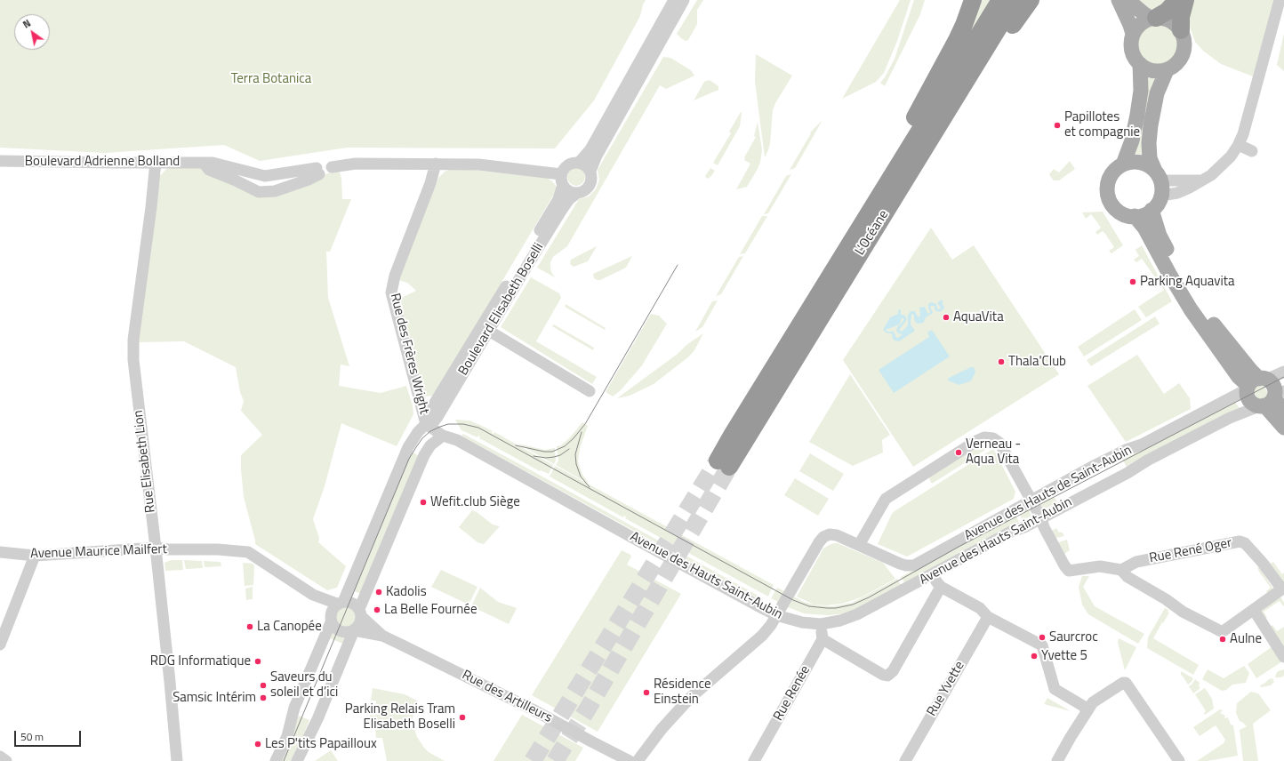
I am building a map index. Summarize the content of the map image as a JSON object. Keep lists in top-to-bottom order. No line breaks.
{"streets":{"highway":["L’Océane"],"street":["Boulevard Adrienne Bolland","Boulevard Elisabeth Boselli","Rue des Frères Wright","Rue Elisabeth Lion","Avenue des Hauts de Saint-Aubin","Avenue des Hauts Saint-Aubin","Rue René Oger","Avenue Maurice Mailfert","Rue Yvette","Rue Renée","Rue des Artilleurs"]},"crossings":[["Boulevard Adrienne Bolland","Rue Elisabeth Lion"],["Boulevard Elisabeth Boselli","Rue des Frères Wright"],["Boulevard Elisabeth Boselli","Avenue des Hauts Saint-Aubin"],["Boulevard Elisabeth Boselli","Avenue Maurice Mailfert"],["Boulevard Elisabeth Boselli","Rue des Artilleurs"],["Rue des Frères Wright","Avenue des Hauts Saint-Aubin"],["Rue Elisabeth Lion","Avenue Maurice Mailfert"],["Avenue des Hauts de Saint-Aubin","Avenue des Hauts Saint-Aubin"],["Avenue des Hauts Saint-Aubin","Rue René Oger"],["Avenue Maurice Mailfert","Rue des Artilleurs"]],"parks":["Terra Botanica"],"places":["Papillotes et compagnie","Parking Aquavita","AquaVita","Thala'Club","Verneau - Aqua Vita","Wefit.club Siège","Kadolis","La Belle Fournée","La Canopée","Saurcroc","Aulne","Yvette 5","RDG Informatique","Saveurs du soleil et d’ici","Résidence Einstein","Samsic Intérim","Parking Relais Tram Elisabeth Boselli","Les P'tits Papailloux"],"scale_bar":"50 m","north":"top left"}
